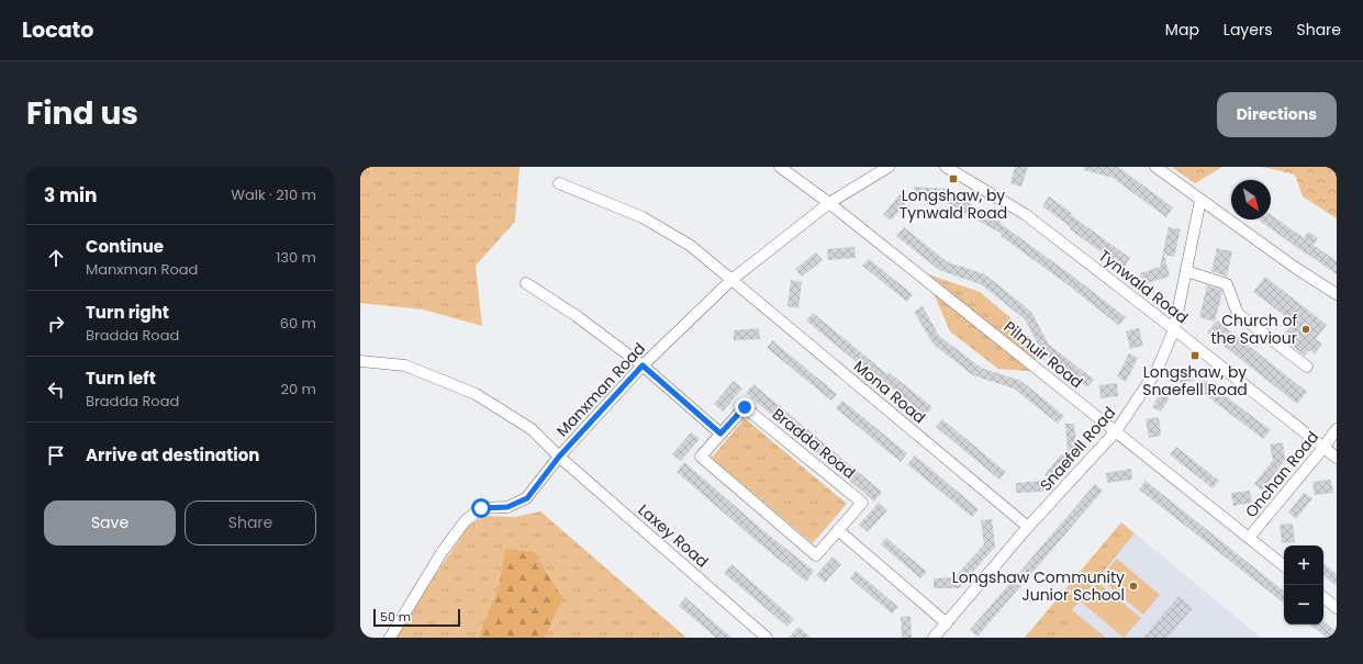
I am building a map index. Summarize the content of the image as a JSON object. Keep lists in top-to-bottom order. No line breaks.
{"streets":{"street":["Tynwald Road","Pilmuir Road","Manxman Road","Mona Road","Bradda Road","Snaefell Road","Onchan Road","Laxey Road"]},"crossings":[["Tynwald Road","Snaefell Road"],["Tynwald Road","Onchan Road"],["Pilmuir Road","Manxman Road"],["Pilmuir Road","Snaefell Road"],["Pilmuir Road","Onchan Road"],["Manxman Road","Mona Road"],["Manxman Road","Laxey Road"],["Mona Road","Snaefell Road"]],"places":{"transit":["Longshaw, by Tynwald Road","Longshaw, by Snaefell Road"],"other":["Church of the Saviour","Longshaw Community Junior School"]},"scale_bar":"50 m","north":"bottom right","page":{"header":"Locato","nav":["Map","Layers","Share"],"title":"Find us","buttons":["Directions",["Save","Share"]],"heading":["3 min","Walk · 210 m"],"list":[["Continue","Manxman Road","130 m"],["Turn right","Bradda Road","60 m"],["Turn left","Bradda Road","20 m"],"Arrive at destination"],"map_buttons":["+","−"],"scale":"50 m"}}
